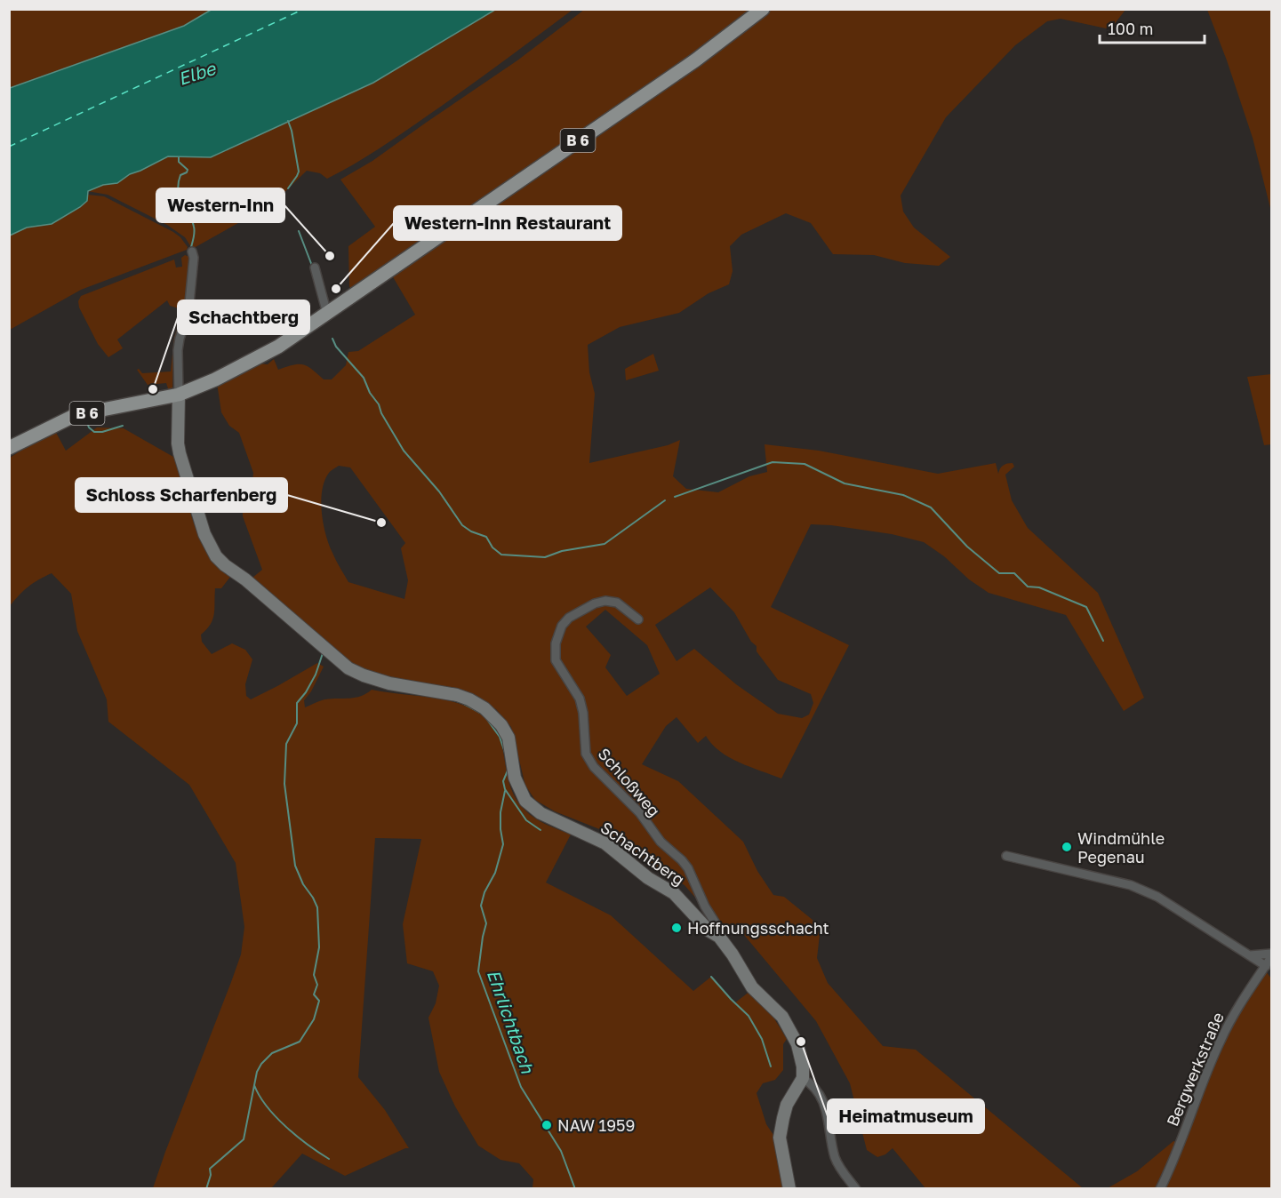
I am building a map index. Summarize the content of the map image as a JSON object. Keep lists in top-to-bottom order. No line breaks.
{"streets":{"main road":["B 6"],"street":["Schloßweg","Schachtberg","Bergwerkstraße"]},"crossings":[["B 6","Schachtberg"],["Schloßweg","Schachtberg"]],"water":["Elbe","Ehrlichtbach"],"places":["Western-Inn","Western-Inn Restaurant","Schachtberg","Schloss Scharfenberg","Windmühle Pegenau","Hoffnungsschacht","Heimatmuseum","NAW 1959"],"scale_bar":"100 m"}
